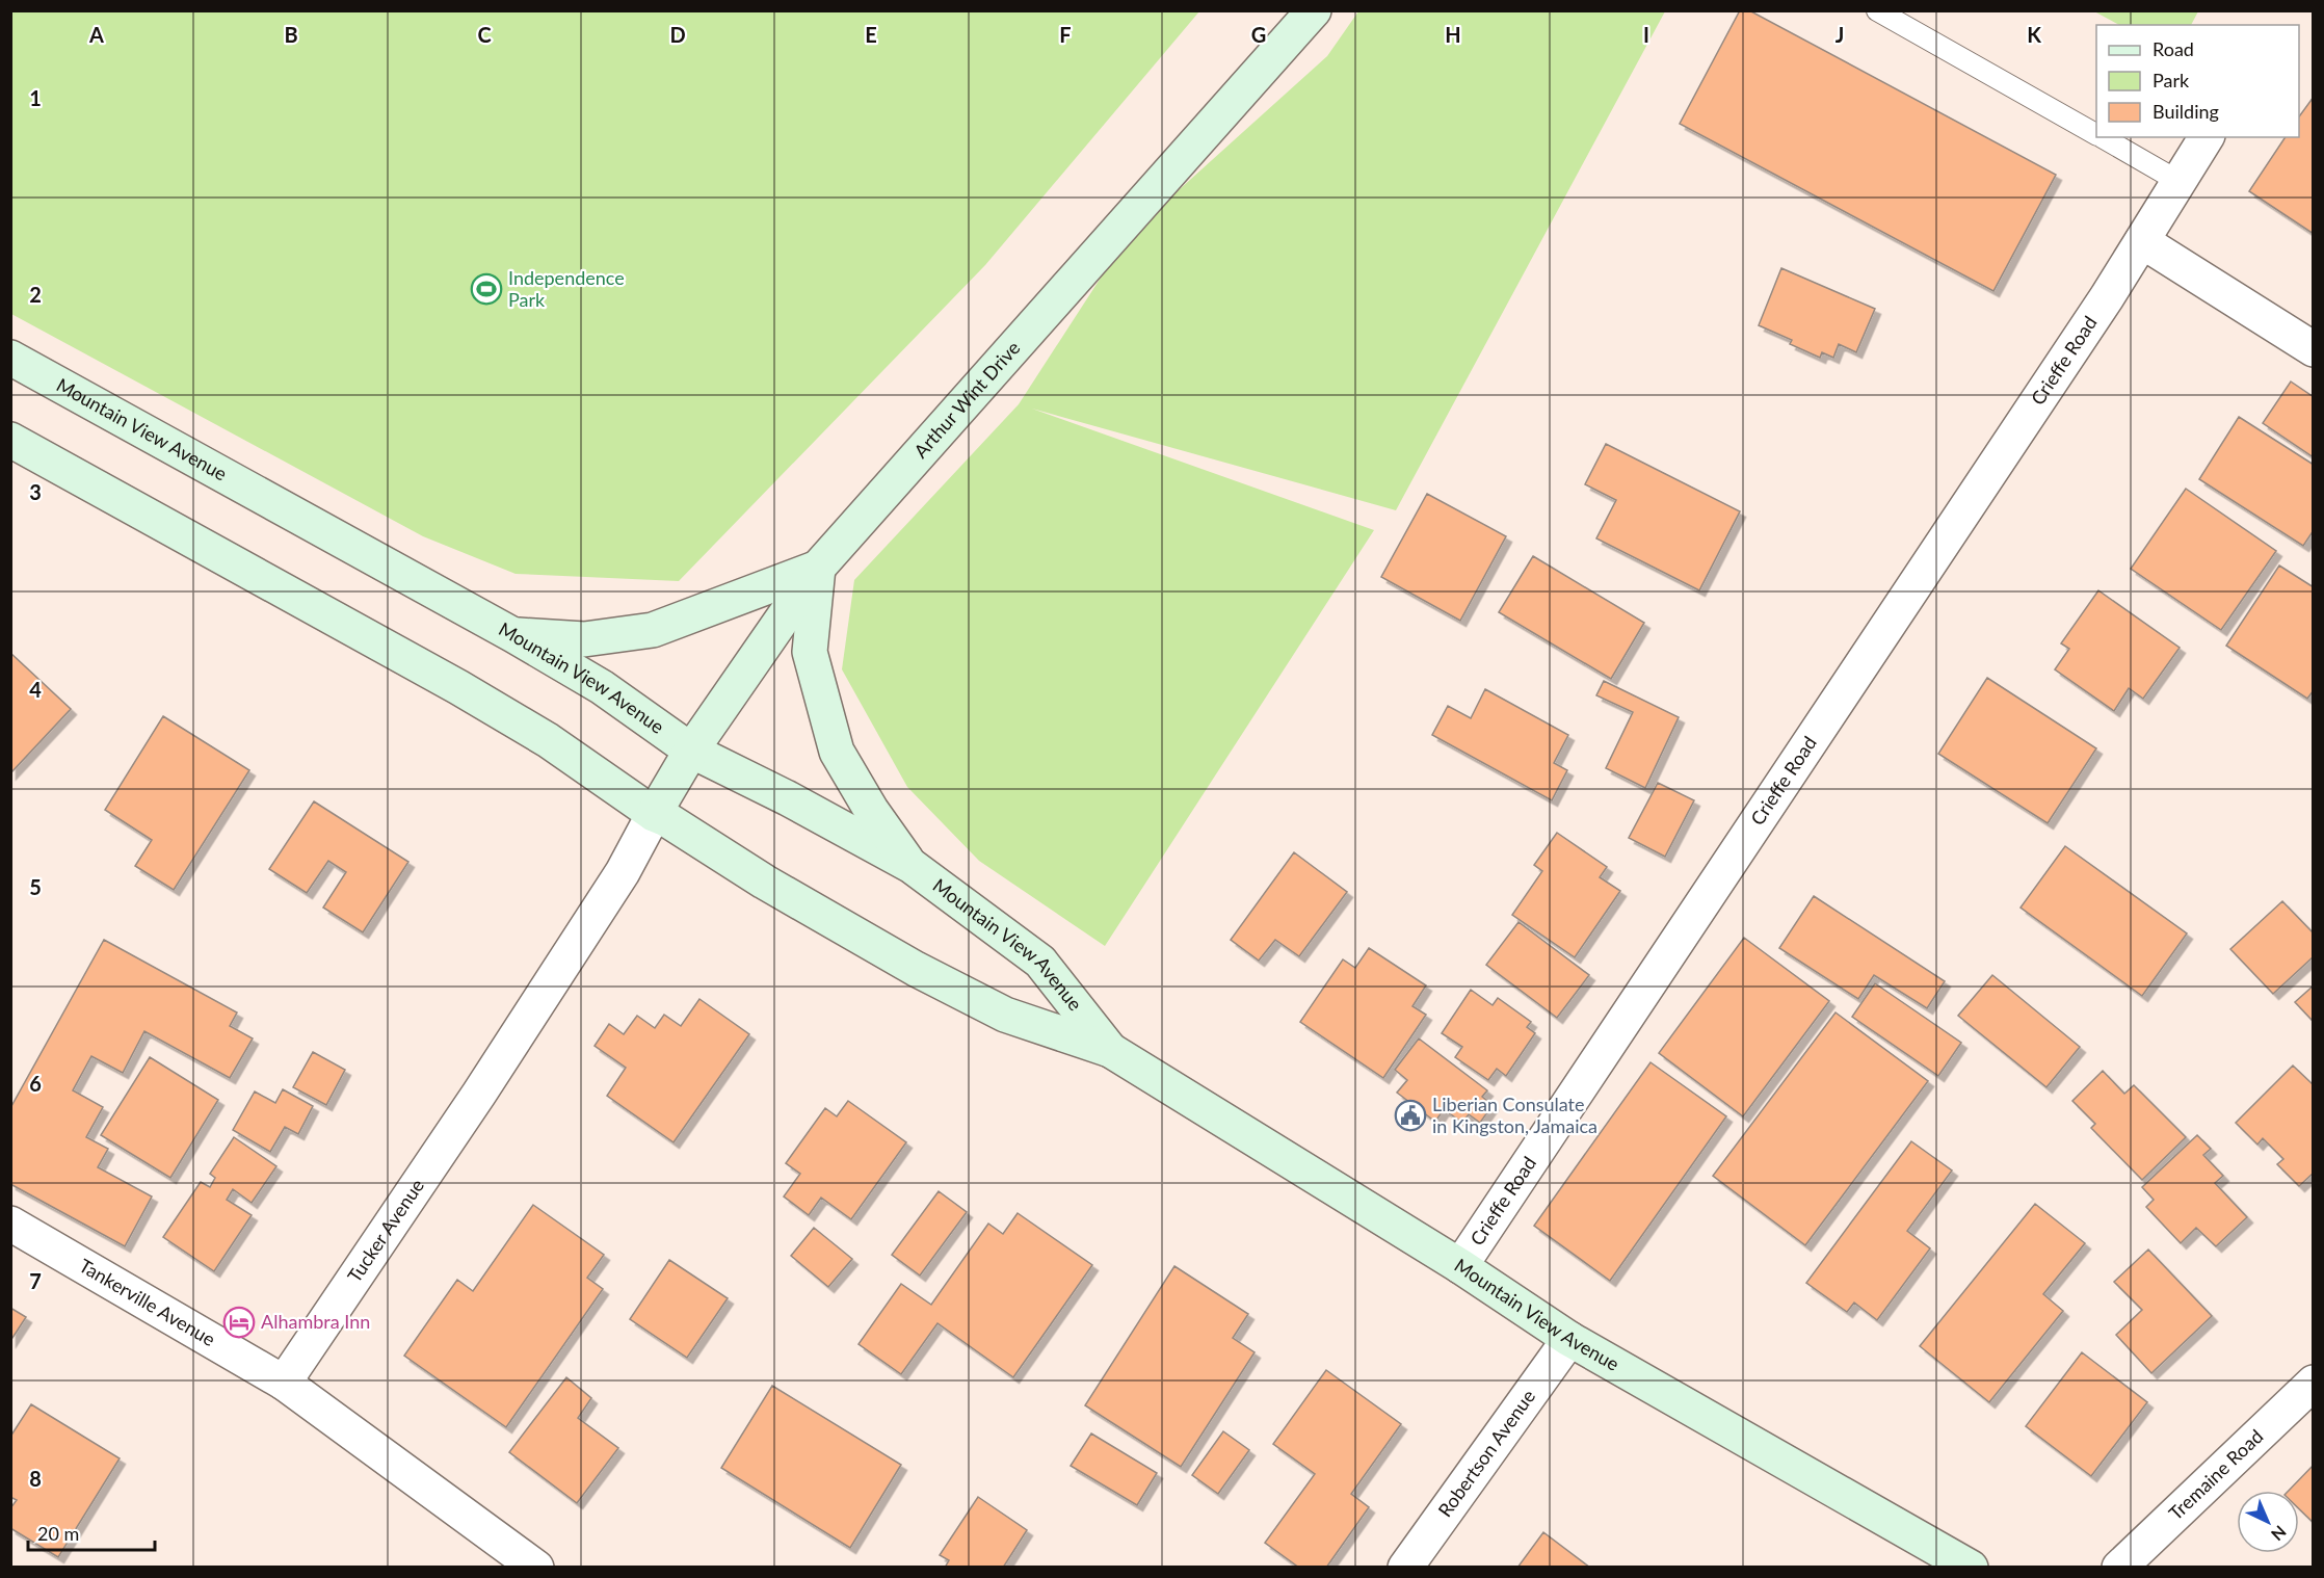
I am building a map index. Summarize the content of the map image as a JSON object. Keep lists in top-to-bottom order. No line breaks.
{"streets":{"main road":["Arthur Wint Drive","Mountain View Avenue"],"street":["Crieffe Road","Tucker Avenue","Tankerville Avenue","Robertson Avenue","Tremaine Road"]},"crossings":[["Crieffe Road","Mountain View Avenue"],["Arthur Wint Drive","Mountain View Avenue"],["Arthur Wint Drive","Tucker Avenue"],["Mountain View Avenue","Tucker Avenue"],["Mountain View Avenue","Robertson Avenue"],["Tucker Avenue","Tankerville Avenue"]],"places":{"sports":["Independence Park"],"public building":["Liberian Consulate in Kingston, Jamaica"],"hotel":["Alhambra Inn"]},"legend":["Road","Park","Building"],"scale_bar":"20 m","north":"bottom right","grid":{"columns":["A","B","C","D","E","F","G","H","I","J","K"],"rows":["1","2","3","4","5","6","7","8"]}}
